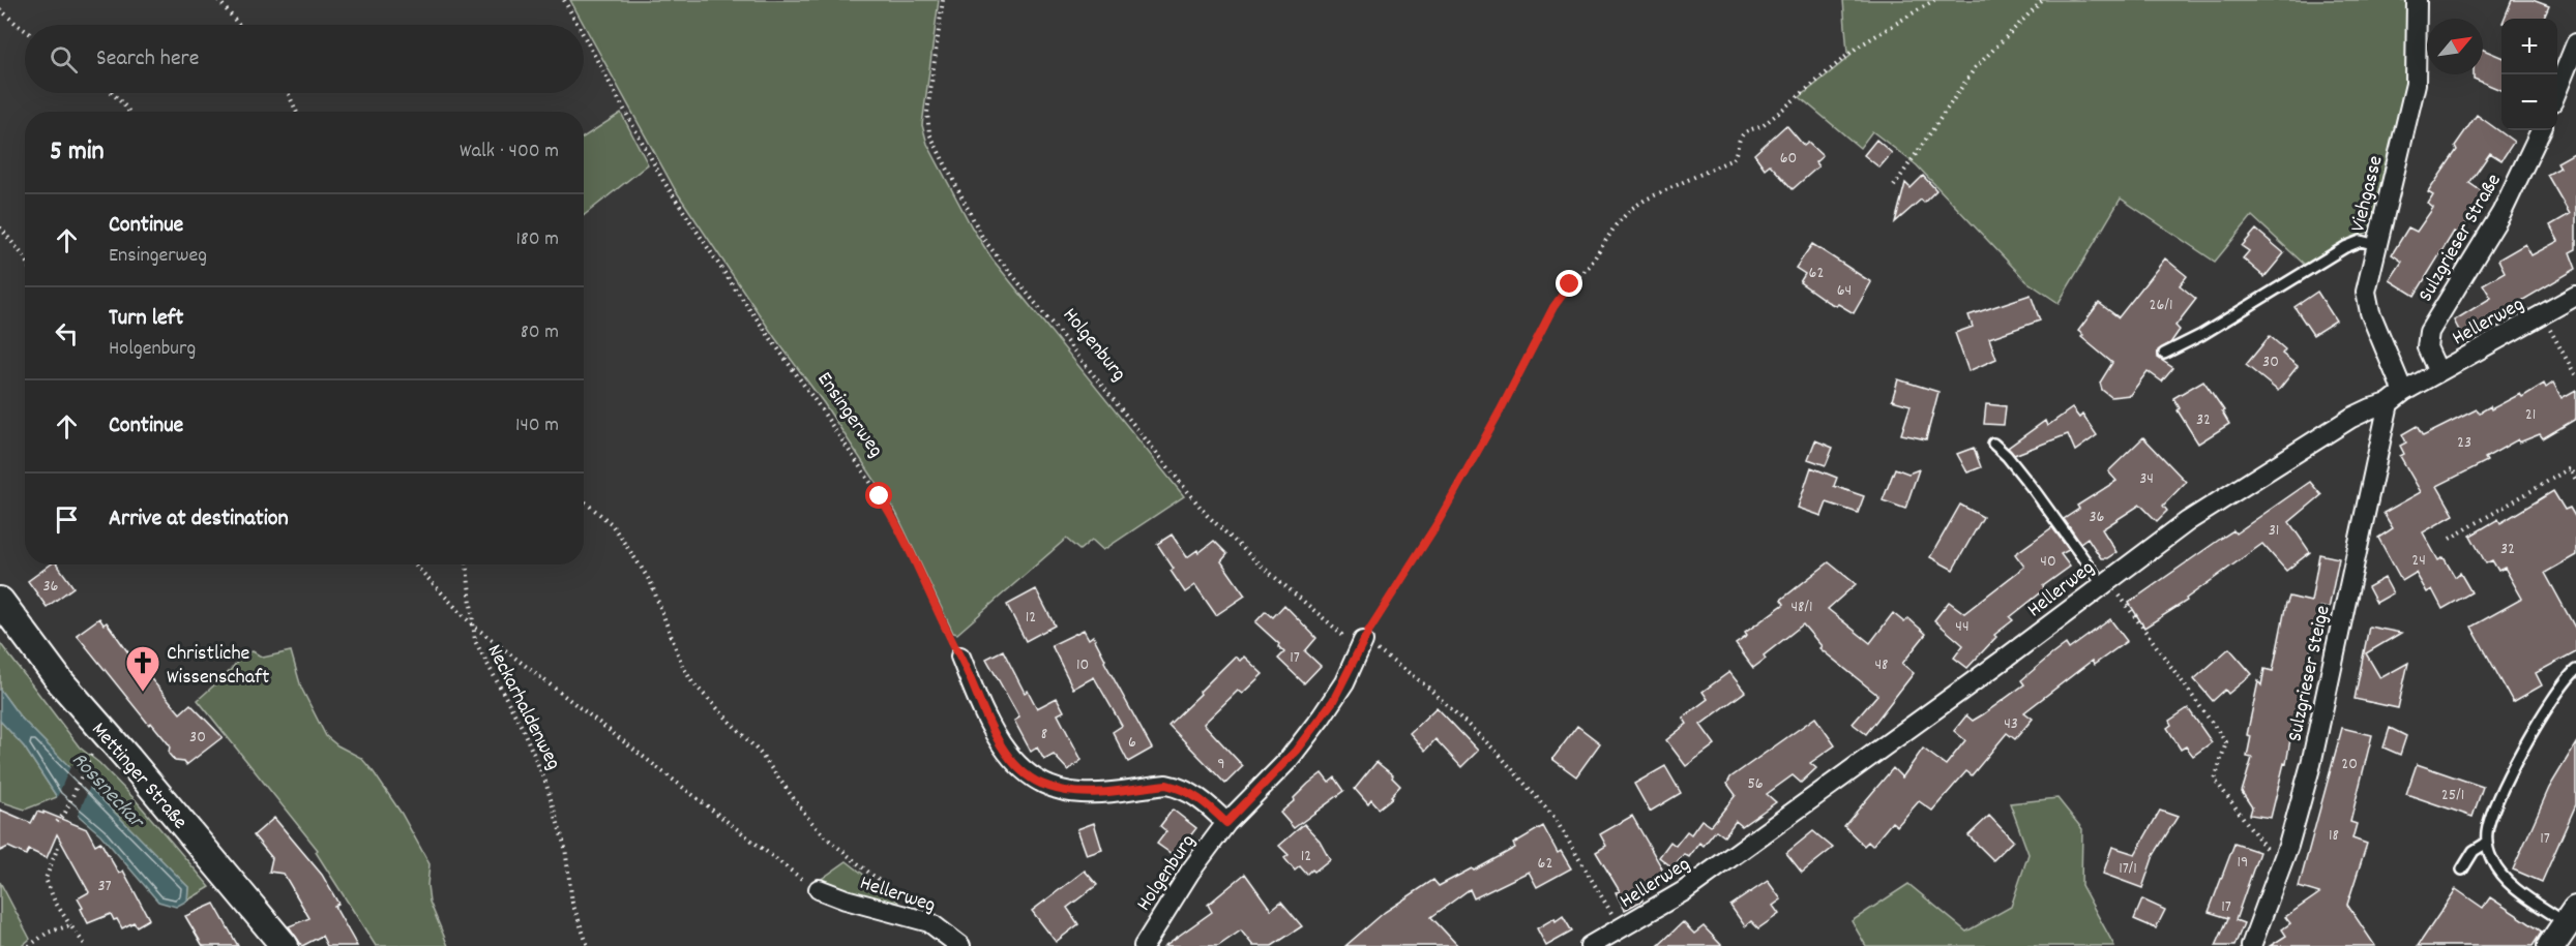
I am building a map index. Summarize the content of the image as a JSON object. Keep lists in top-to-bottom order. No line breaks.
{"streets":{"main road":["Mettinger Straße"],"street":["Viehgasse","Sulzgrieser Straße","Hellerweg","Holgenburg","Sulzgrieser Steige"],"path":["Ensingerweg","Neckarhaldenweg"]},"crossings":[["Viehgasse","Hellerweg"],["Viehgasse","Sulzgrieser Steige"],["Sulzgrieser Straße","Hellerweg"],["Hellerweg","Sulzgrieser Steige"]],"water":["Rossneckar"],"places":{"church":["Christliche Wissenschaft"]},"house_numbers":["60","62","64","26/1","30","21","32","23","34","36","31","32","24","40","36","48/1","12","44","17","10","48","43","8","30","6","9","20","56","25/1","18","17","12","19","62","17/1","37","17"],"north":"top right","page":{"map_buttons":["+","−"],"search":"Search here","heading":["5 min","Walk · 400 m"],"list":[["Continue","Ensingerweg","180 m"],["Turn left","Holgenburg","80 m"],["Continue","140 m"],"Arrive at destination"]}}
